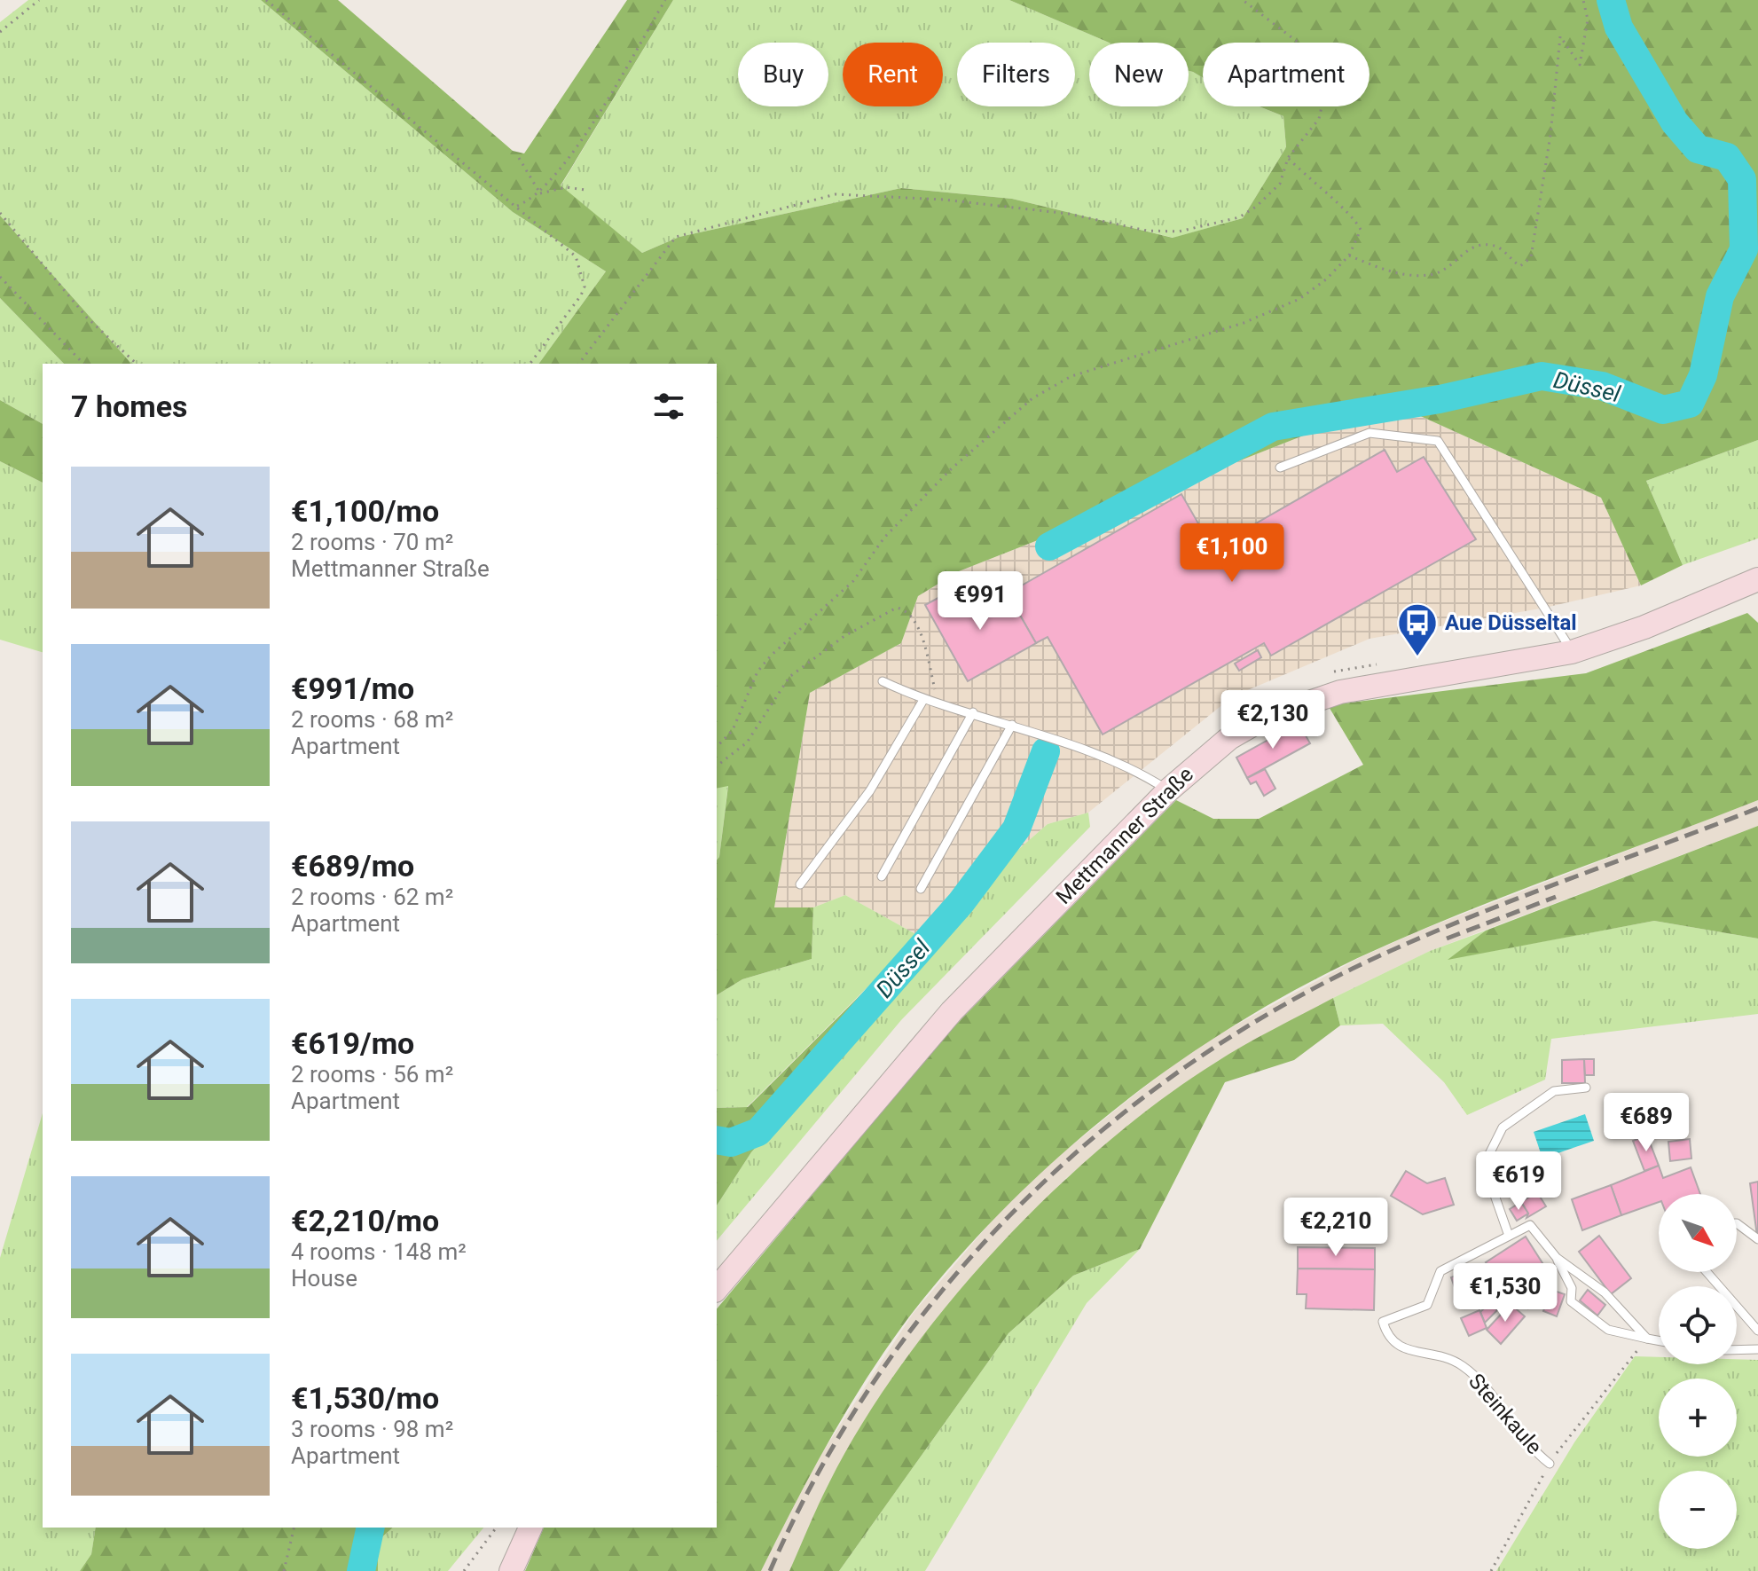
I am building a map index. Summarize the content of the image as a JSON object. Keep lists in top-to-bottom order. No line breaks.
{"streets":{"main road":["Mettmanner Straße"],"lane":["Steinkaule"]},"water":["Düssel"],"places":{"bus stop":["Aue Düsseltal"]},"north":"bottom right","page":{"chip":["Buy","Rent","Filters","New","Apartment"],"heading":"7 homes","list":[{"name":"€1,100/mo","note":"2 rooms · 70 m² · Mettmanner Straße"},{"name":"€991/mo","note":"2 rooms · 68 m² · Apartment"},{"name":"€689/mo","note":"2 rooms · 62 m² · Apartment"},{"name":"€619/mo","note":"2 rooms · 56 m² · Apartment"},{"name":"€2,210/mo","note":"4 rooms · 148 m² · House"},{"name":"€1,530/mo","note":"3 rooms · 98 m² · Apartment"}],"price":["€1,100","€991","€2,130","€689","€619","€2,210","€1,530"],"map_buttons":["+","−"]}}
